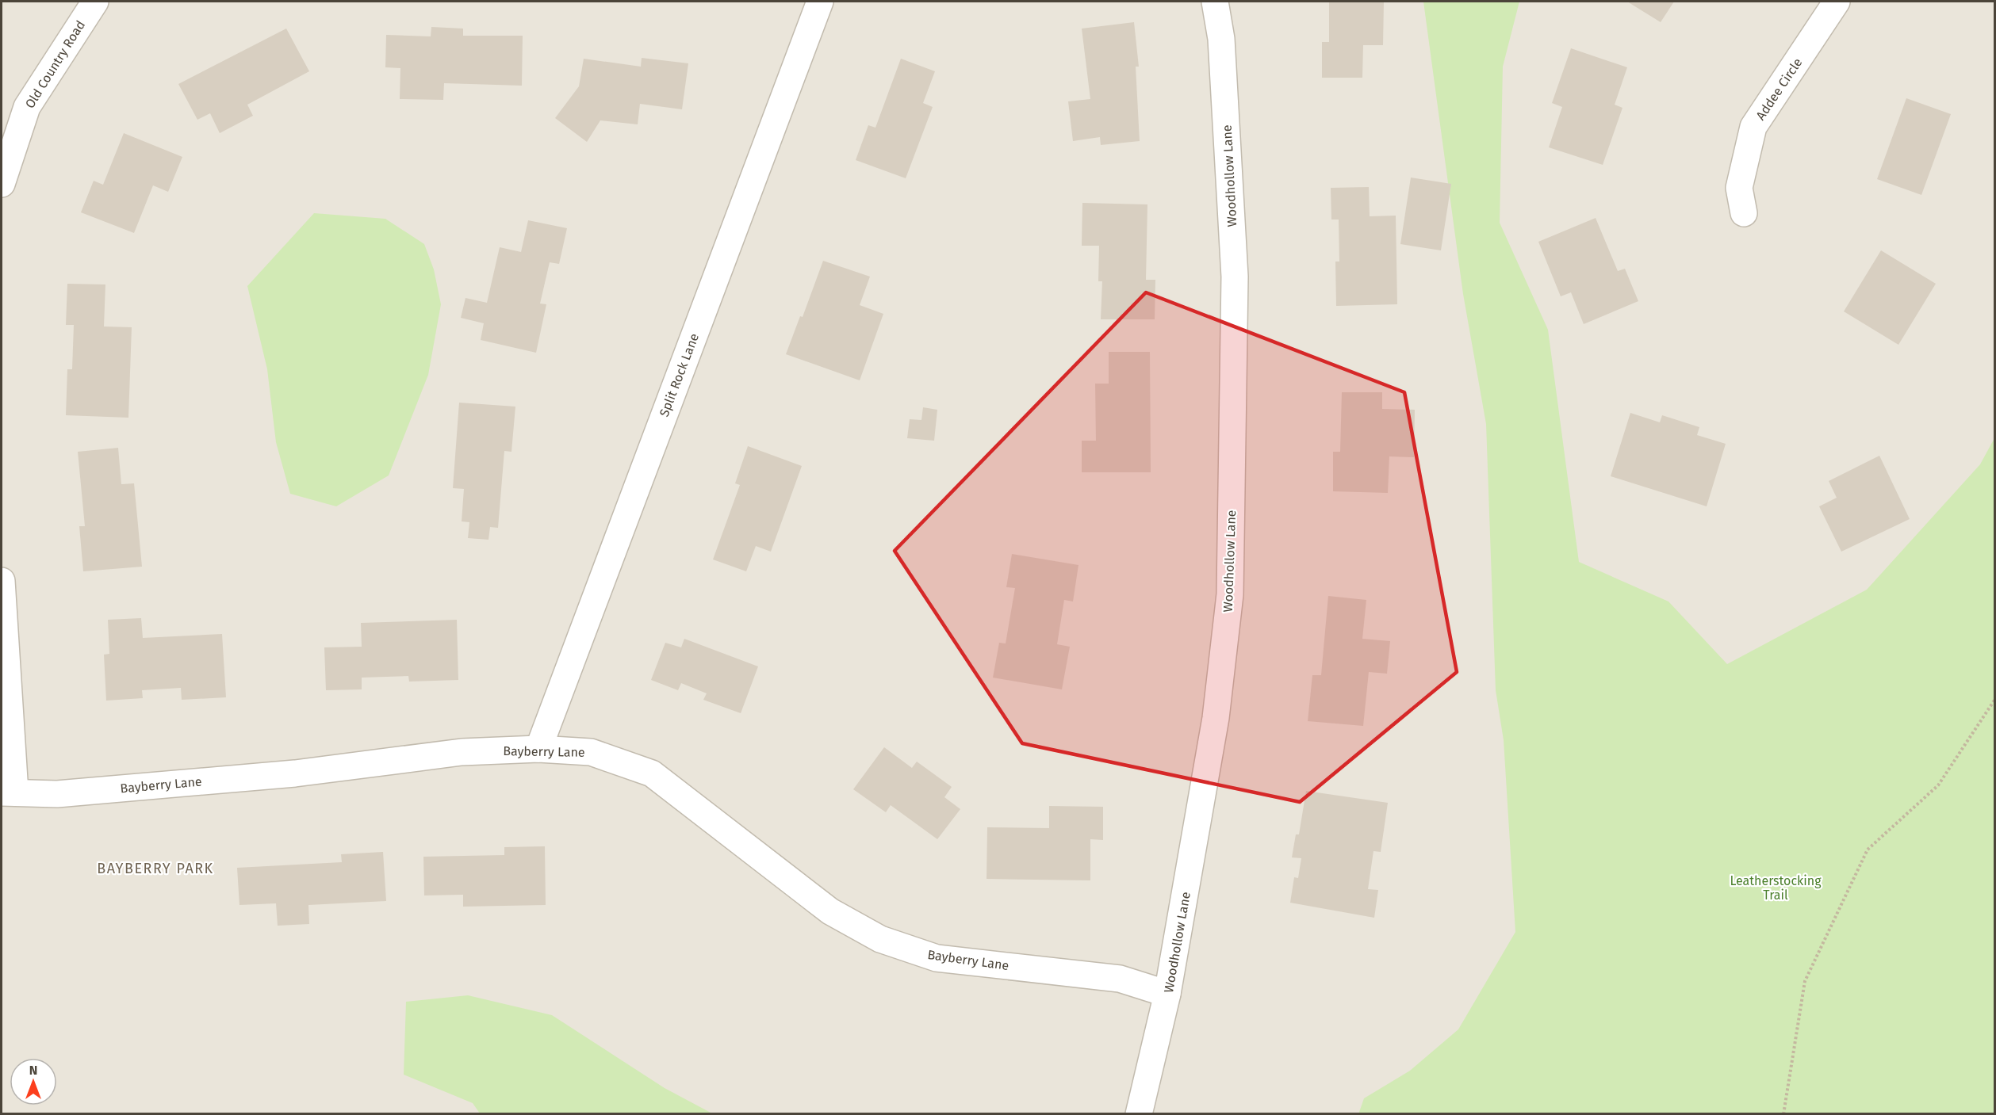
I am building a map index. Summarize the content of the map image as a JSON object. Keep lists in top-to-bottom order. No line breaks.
{"streets":{"street":["Old Country Road","Addee Circle","Woodhollow Lane","Split Rock Lane","Bayberry Lane"]},"crossings":[["Woodhollow Lane","Bayberry Lane"],["Split Rock Lane","Bayberry Lane"]],"districts":["BAYBERRY PARK"],"parks":["Leatherstocking Trail"],"north":"top"}
